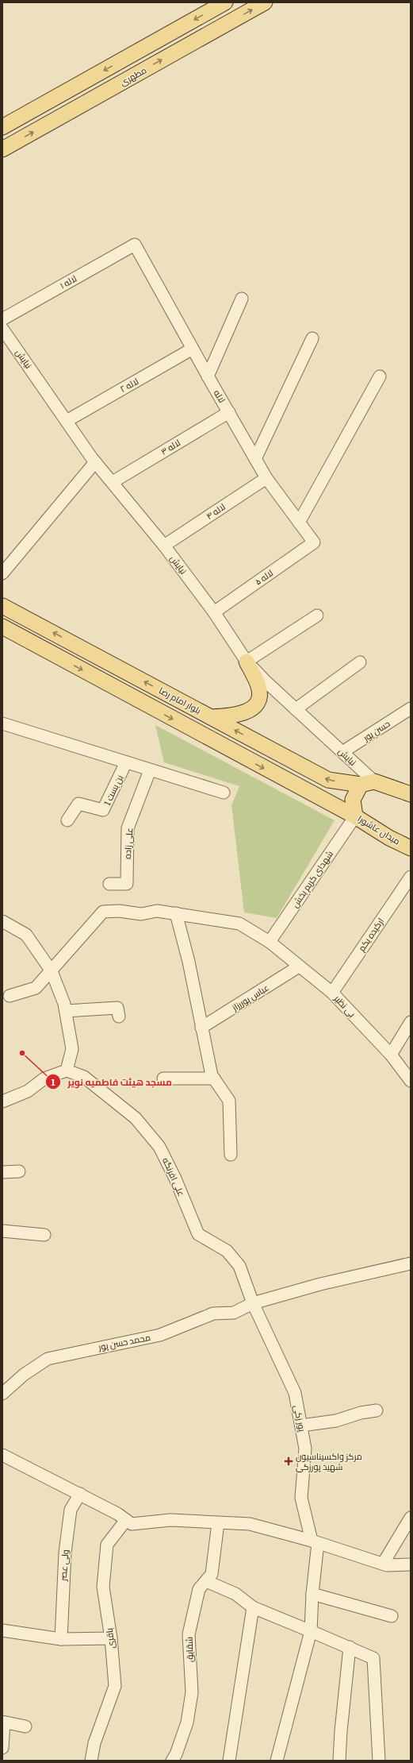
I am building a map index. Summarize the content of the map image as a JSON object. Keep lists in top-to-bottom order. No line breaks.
{"streets":{"main road":["مطهری","بلوار امام رضا","میدان عاشورا"],"street":["لاله ۱","نیایش","لاله ۲","لاله","لاله ۳","لاله ۴","لاله ۵","حسن پور","بن بست 1","علی زاده","شهدای کریم بخش","ارکیده یکم","عباس پوررزاز","بی نظیر","علی افرنگه","محمد حسن پور","پور زکی","ولی عصر","باقری","شقایق"]},"crossings":[["لاله ۱","لاله"],["نیایش","لاله ۲"],["نیایش","لاله ۳"],["نیایش","لاله ۴"],["نیایش","لاله ۵"],["نیایش","بلوار امام رضا"],["نیایش","حسن پور"],["نیایش","میدان عاشورا"],["لاله ۲","لاله"],["لاله","لاله ۳"],["لاله","لاله ۴"],["لاله","لاله ۵"],["بلوار امام رضا","میدان عاشورا"],["میدان عاشورا","شهدای کریم بخش"],["شهدای کریم بخش","بی نظیر"],["ارکیده یکم","بی نظیر"],["عباس پوررزاز","بی نظیر"],["علی افرنگه","محمد حسن پور"],["علی افرنگه","پور زکی"],["محمد حسن پور","پور زکی"]],"places":{"other":["مسجد هیئت فاطمیه نویر"],"health":["مرکز واکسیناسیون شهید پورزکی"]}}
